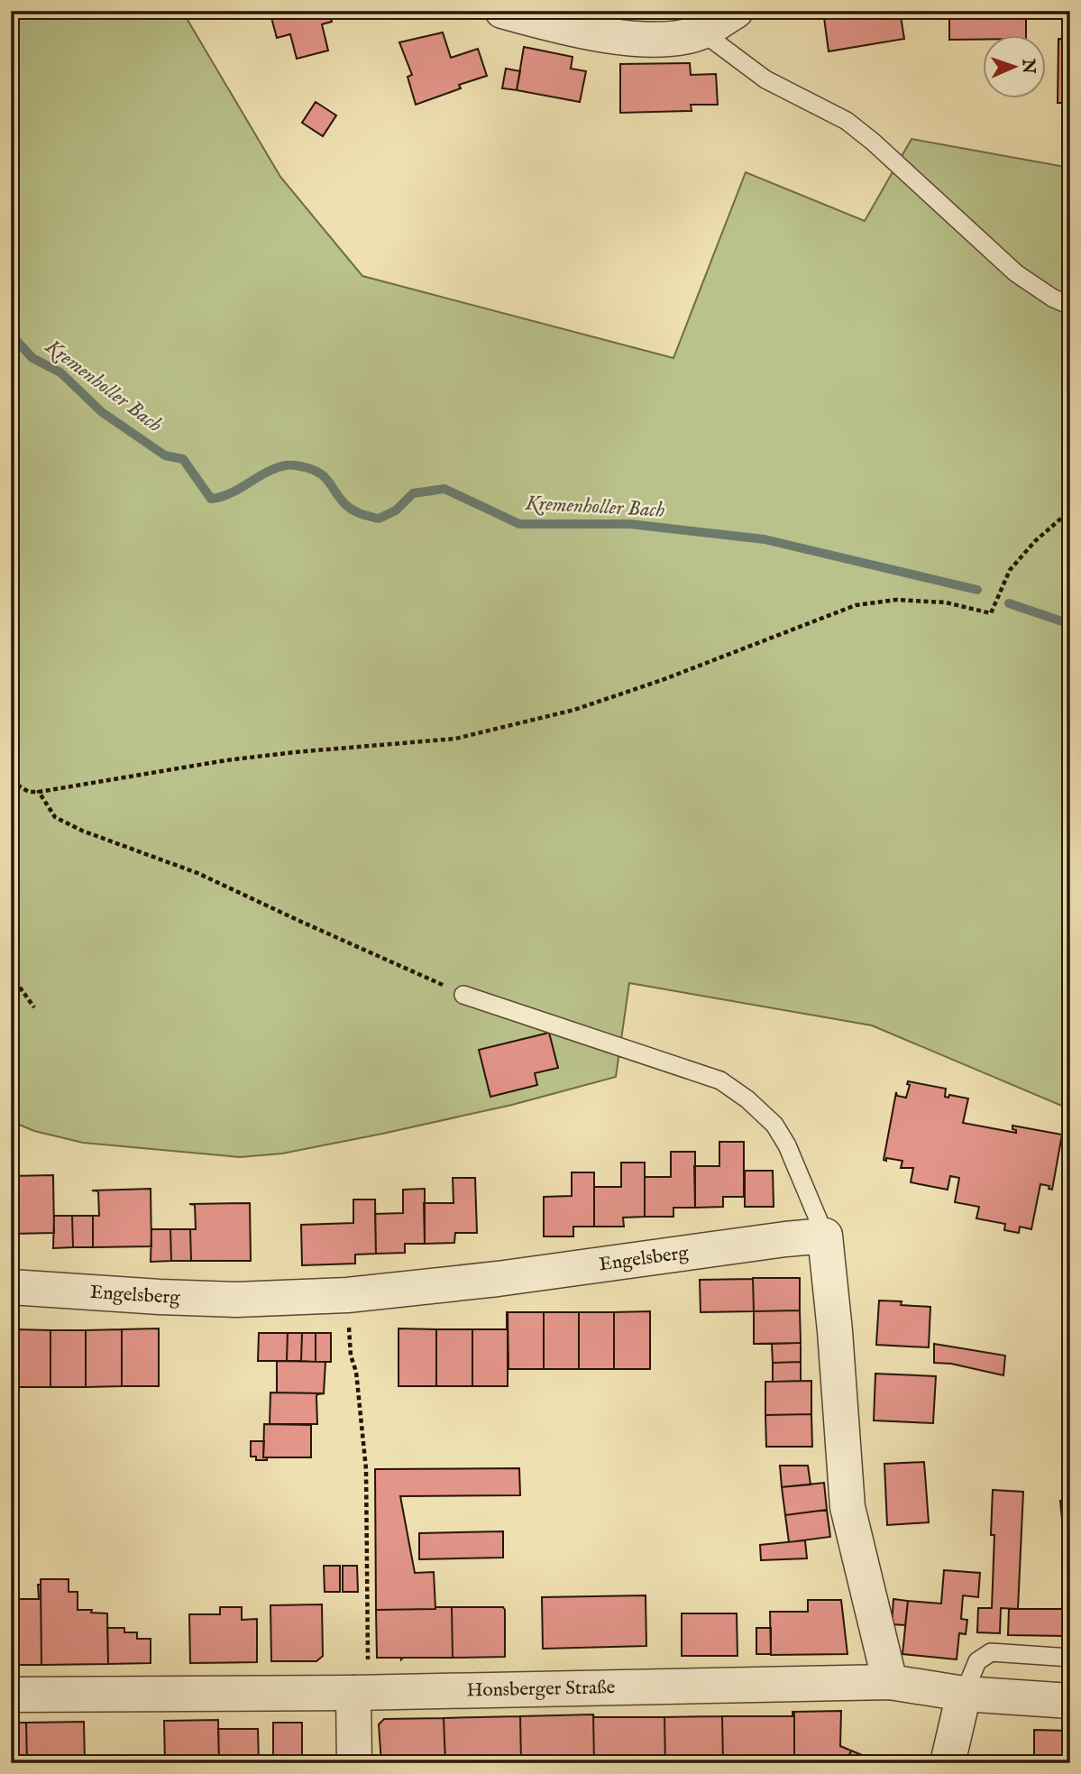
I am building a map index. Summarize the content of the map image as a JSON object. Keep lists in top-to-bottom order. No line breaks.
{"streets":{"street":["Engelsberg","Honsberger Straße"]},"water":["Kremenholler Bach"],"north":"right"}
